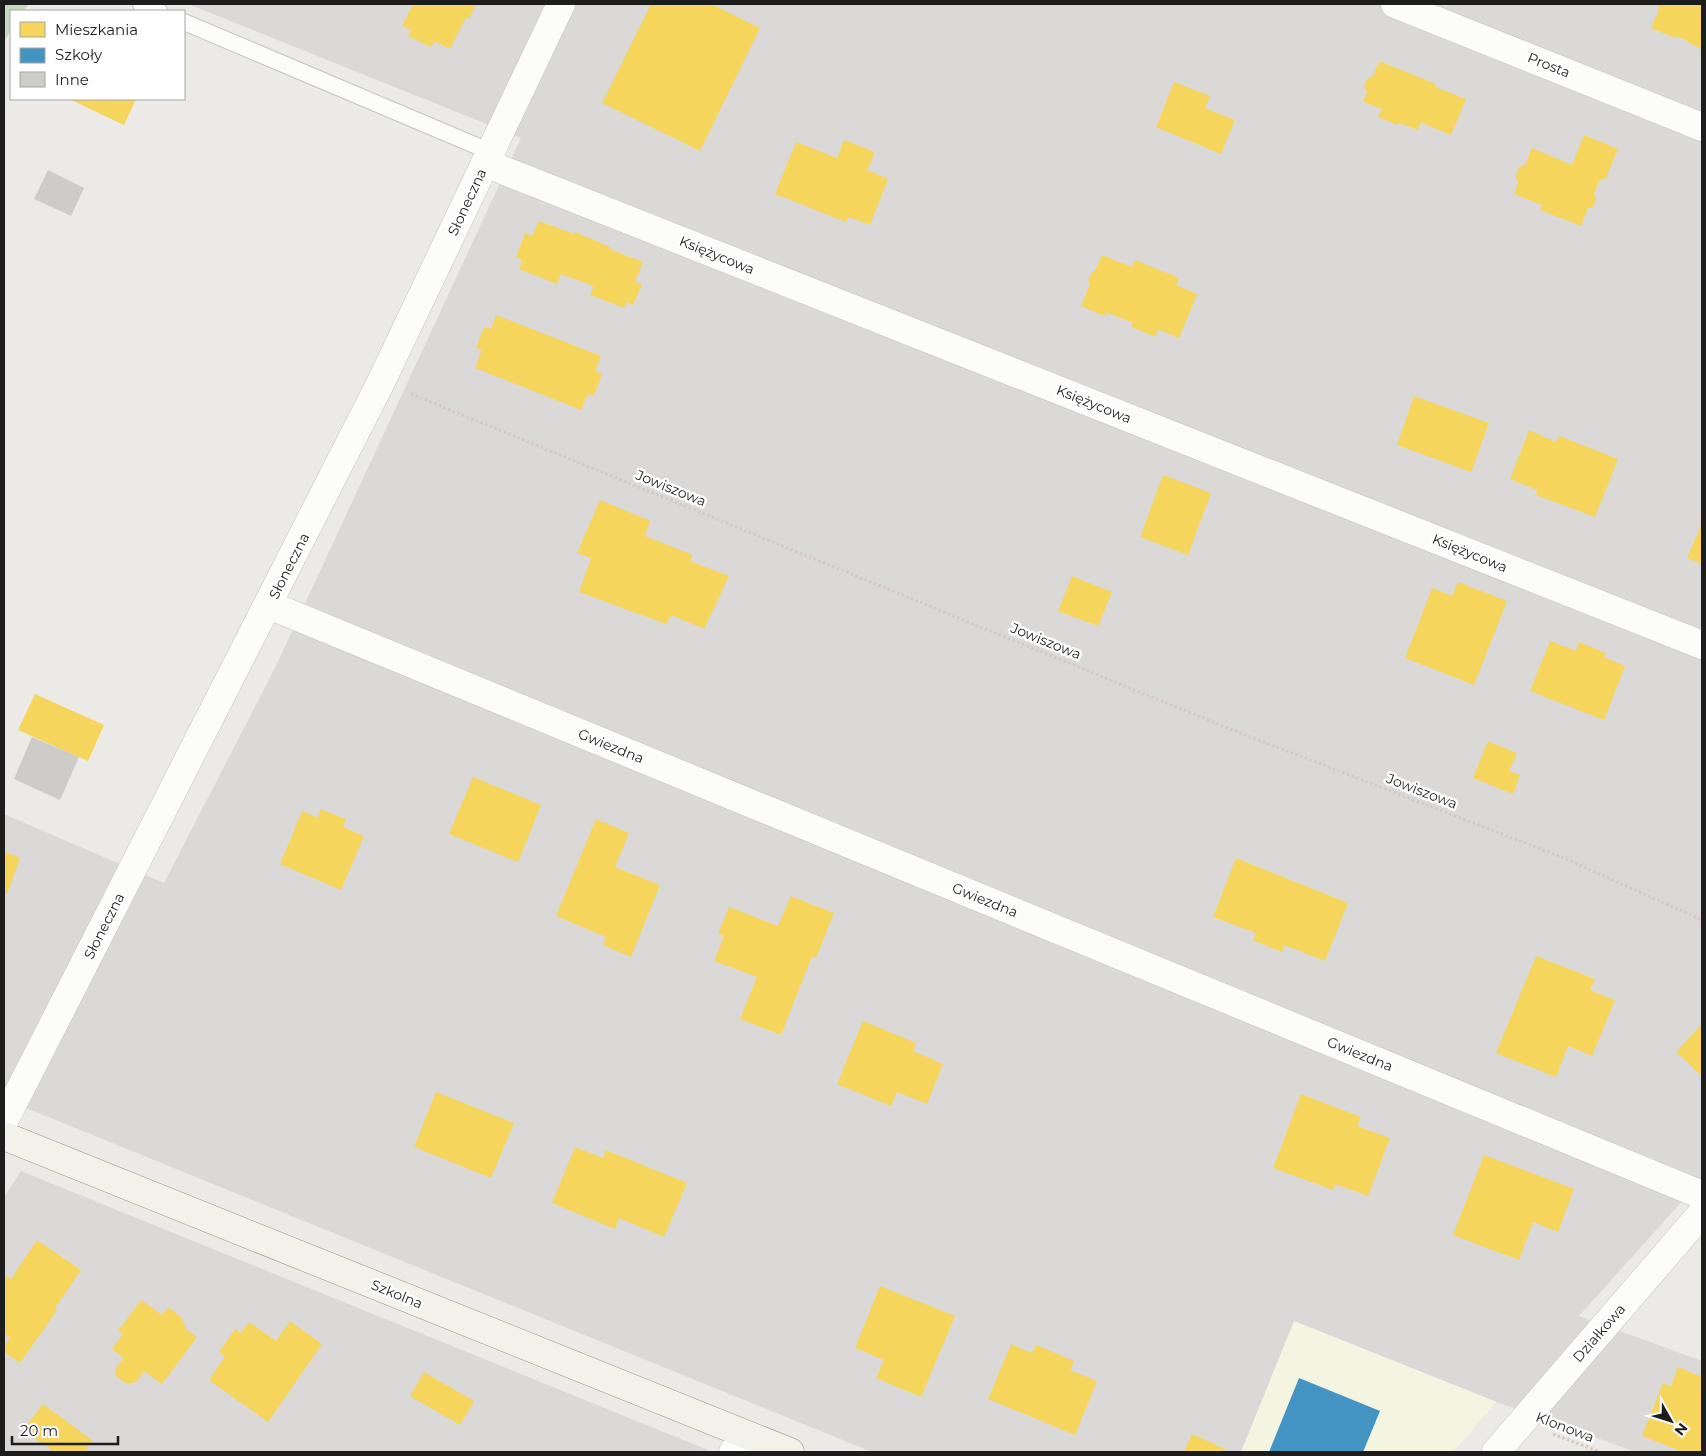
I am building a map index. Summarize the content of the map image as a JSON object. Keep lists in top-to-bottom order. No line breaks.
{"streets":{"street":["Prosta","Słoneczna","Księżycowa","Gwiezdna","Szkolna","Działkowa"],"path":["Jowiszowa","Klonowa"]},"crossings":[["Słoneczna","Księżycowa"],["Słoneczna","Jowiszowa"],["Słoneczna","Gwiezdna"],["Działkowa","Klonowa"]],"legend":["Mieszkania","Szkoły","Inne"],"scale_bar":"20 m","north":"bottom right"}
